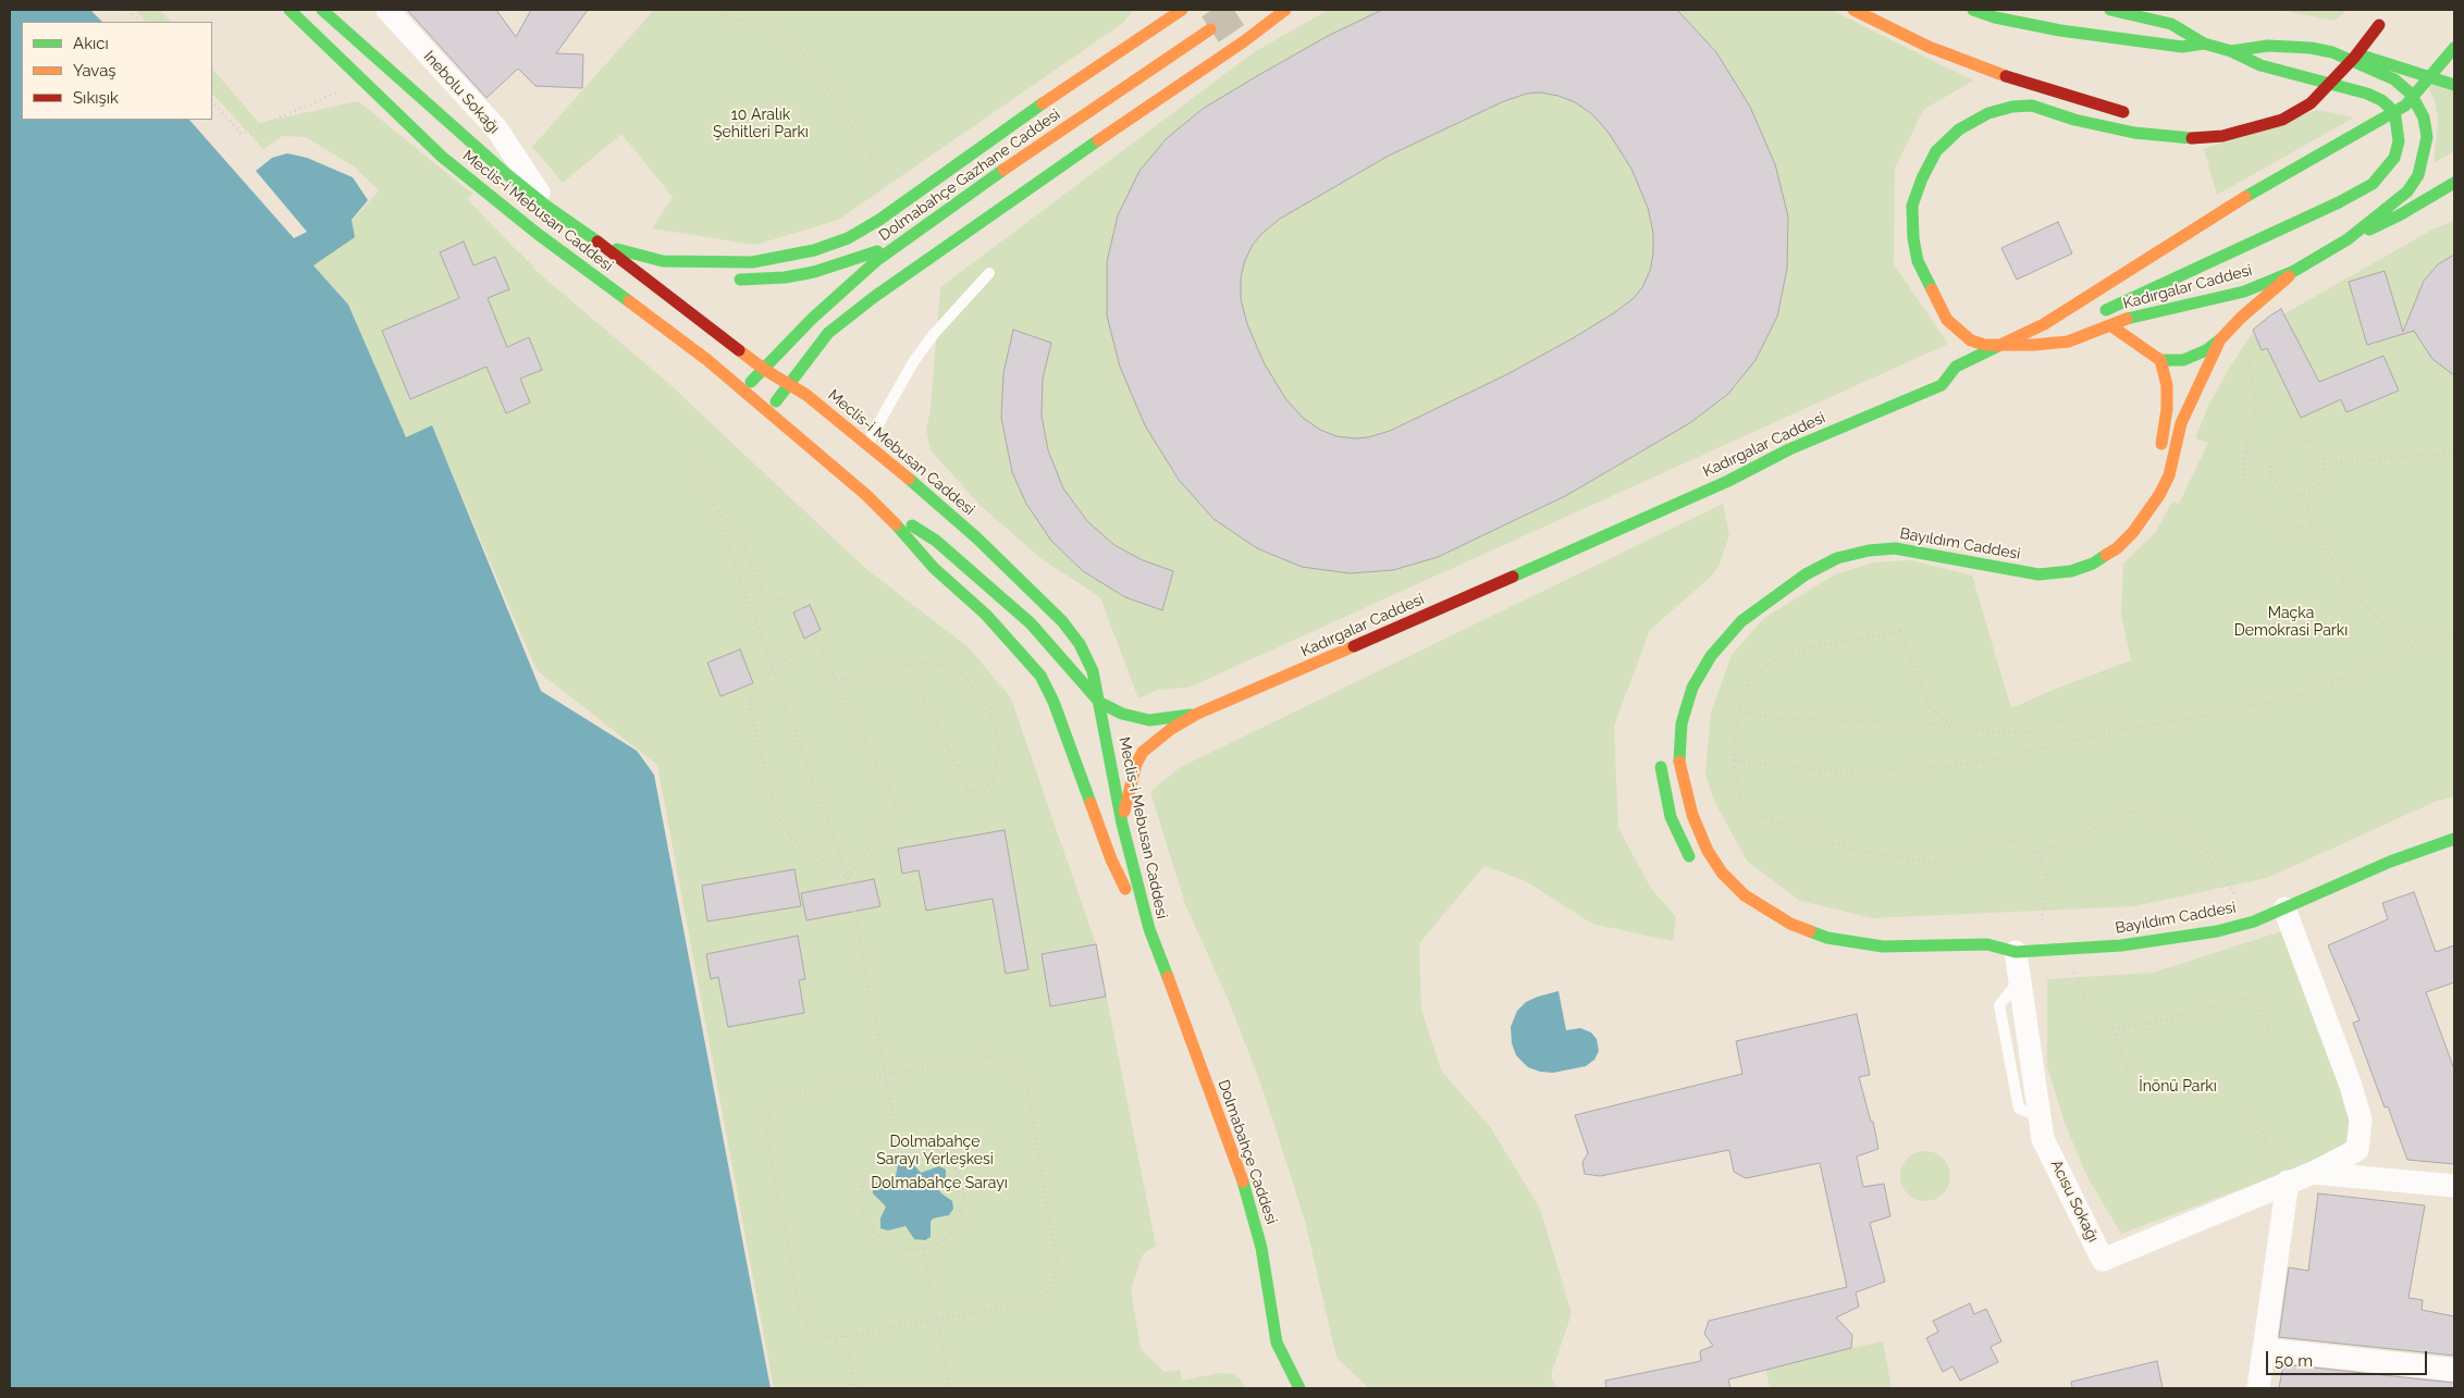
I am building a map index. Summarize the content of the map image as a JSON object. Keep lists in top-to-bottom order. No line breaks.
{"streets":{"main road":["Dolmabahçe Gazhane Caddesi","Meclis-i Mebusan Caddesi","Kadırgalar Caddesi","Bayıldım Caddesi","Dolmabahçe Caddesi"],"street":["Inebolu Sokağı","Acısu Sokağı"]},"crossings":[["Inebolu Sokağı","Meclis-i Mebusan Caddesi"],["Dolmabahçe Gazhane Caddesi","Meclis-i Mebusan Caddesi"],["Meclis-i Mebusan Caddesi","Kadırgalar Caddesi"],["Meclis-i Mebusan Caddesi","Dolmabahçe Caddesi"],["Kadırgalar Caddesi","Bayıldım Caddesi"],["Bayıldım Caddesi","Acısu Sokağı"]],"parks":["10 Aralık Şehitleri Parkı","Maçka Demokrasi Parkı","İnönü Parkı","Dolmabahçe Sarayı Yerleşkesi","Dolmabahçe Sarayı"],"legend":["Akıcı","Yavaş","Sıkışık"],"scale_bar":"50 m"}
